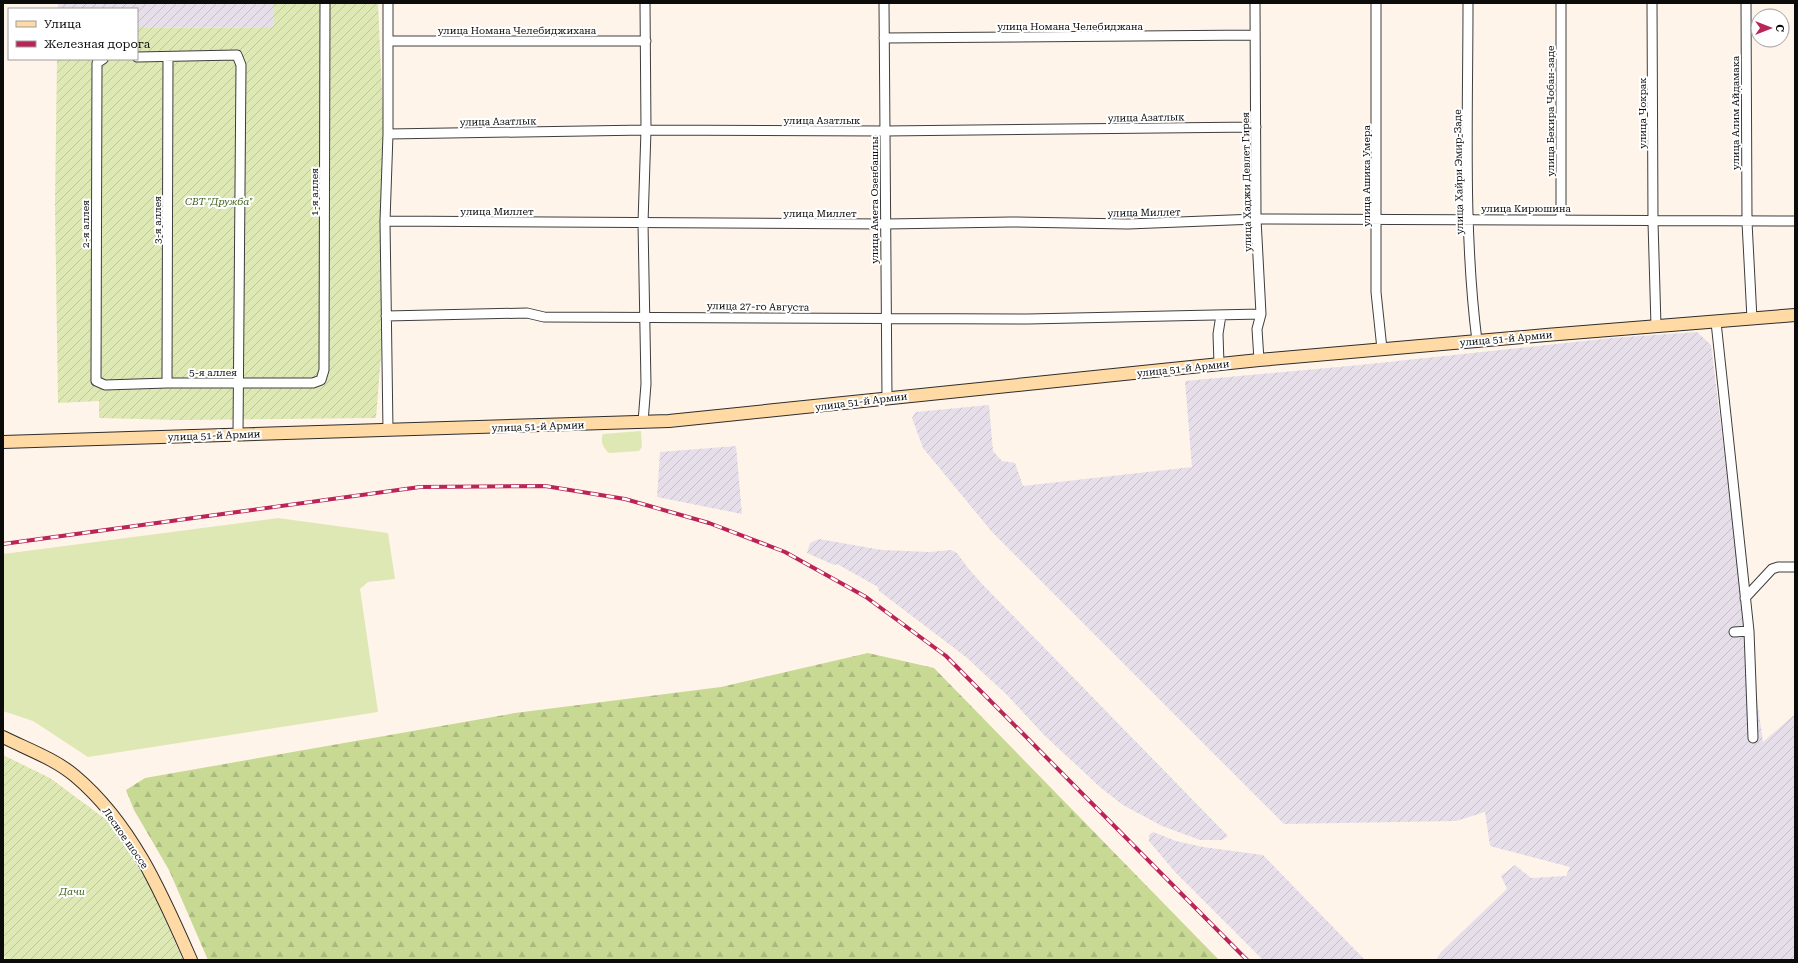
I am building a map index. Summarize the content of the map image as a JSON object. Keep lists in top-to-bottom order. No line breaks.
{"streets":{"main road":["улица 51-й Армии","Лесное шоссе"],"street":["улица Номана Челебиджана","улица Номана Челебиджихана","улица Бекира Чобан-заде","улица Чокрак","улица Алим Айдамака","улица Азатлык","улица Хайри Эмир-Заде","улица Ашика Умера","улица Хаджи Девлет Гирея","1-я аллея","улица Амета Озенбашлы","улица Кирюшина","улица Миллет","3-я аллея","2-я аллея","улица 27-го Августа","5-я аллея"]},"crossings":[["улица Номана Челебиджана","улица Хаджи Девлет Гирея"],["улица Номана Челебиджана","улица Амета Озенбашлы"],["улица Бекира Чобан-заде","улица Кирюшина"],["улица Чокрак","улица Кирюшина"],["улица Чокрак","улица 51-й Армии"],["улица Алим Айдамака","улица Кирюшина"],["улица Алим Айдамака","улица 51-й Армии"],["улица Азатлык","улица Хаджи Девлет Гирея"],["улица Азатлык","улица Амета Озенбашлы"],["улица Хайри Эмир-Заде","улица Кирюшина"],["улица Хайри Эмир-Заде","улица 51-й Армии"],["улица Ашика Умера","улица Кирюшина"],["улица Ашика Умера","улица 51-й Армии"],["улица Хаджи Девлет Гирея","улица Кирюшина"],["улица Хаджи Девлет Гирея","улица Миллет"],["улица Хаджи Девлет Гирея","улица 27-го Августа"],["улица Хаджи Девлет Гирея","улица 51-й Армии"],["1-я аллея","5-я аллея"],["улица Амета Озенбашлы","улица Миллет"],["улица Амета Озенбашлы","улица 27-го Августа"],["улица Амета Озенбашлы","улица 51-й Армии"],["улица Кирюшина","улица Миллет"],["3-я аллея","5-я аллея"],["2-я аллея","5-я аллея"]],"parks":["СВТ \"Дружба\"","Дачи"],"legend":["Улица","Железная дорога"],"north":"right"}
